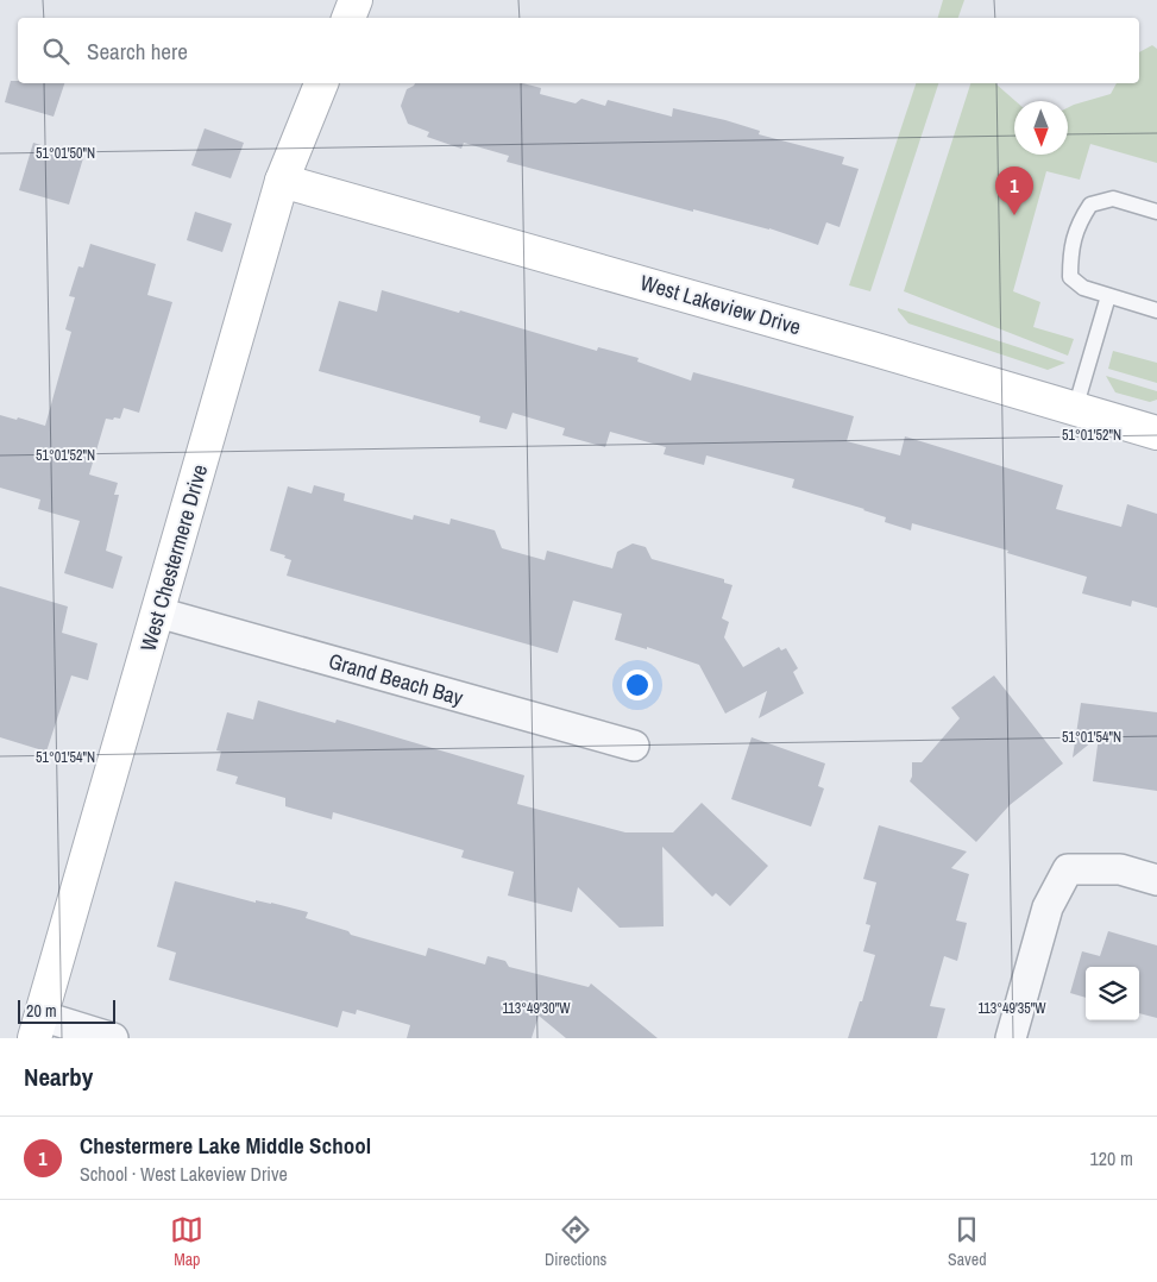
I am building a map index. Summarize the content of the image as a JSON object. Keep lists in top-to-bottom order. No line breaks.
{"streets":{"street":["West Lakeview Drive","West Chestermere Drive","Grand Beach Bay"]},"crossings":[["West Lakeview Drive","West Chestermere Drive"],["West Chestermere Drive","Grand Beach Bay"]],"scale_bar":"20 m","north":"bottom","page":{"search":"Search here","pins":"1","scale":"20 m","heading":"Nearby","list":[{"mark":"1","name":"Chestermere Lake Middle School","note":"School · West Lakeview Drive","value":"120 m"}],"nav":["Map","Directions","Saved"]},"coordinates":["51°01'50\"N","51°01'52\"N","51°01'54\"N","113°49'30\"W","113°49'35\"W"]}
